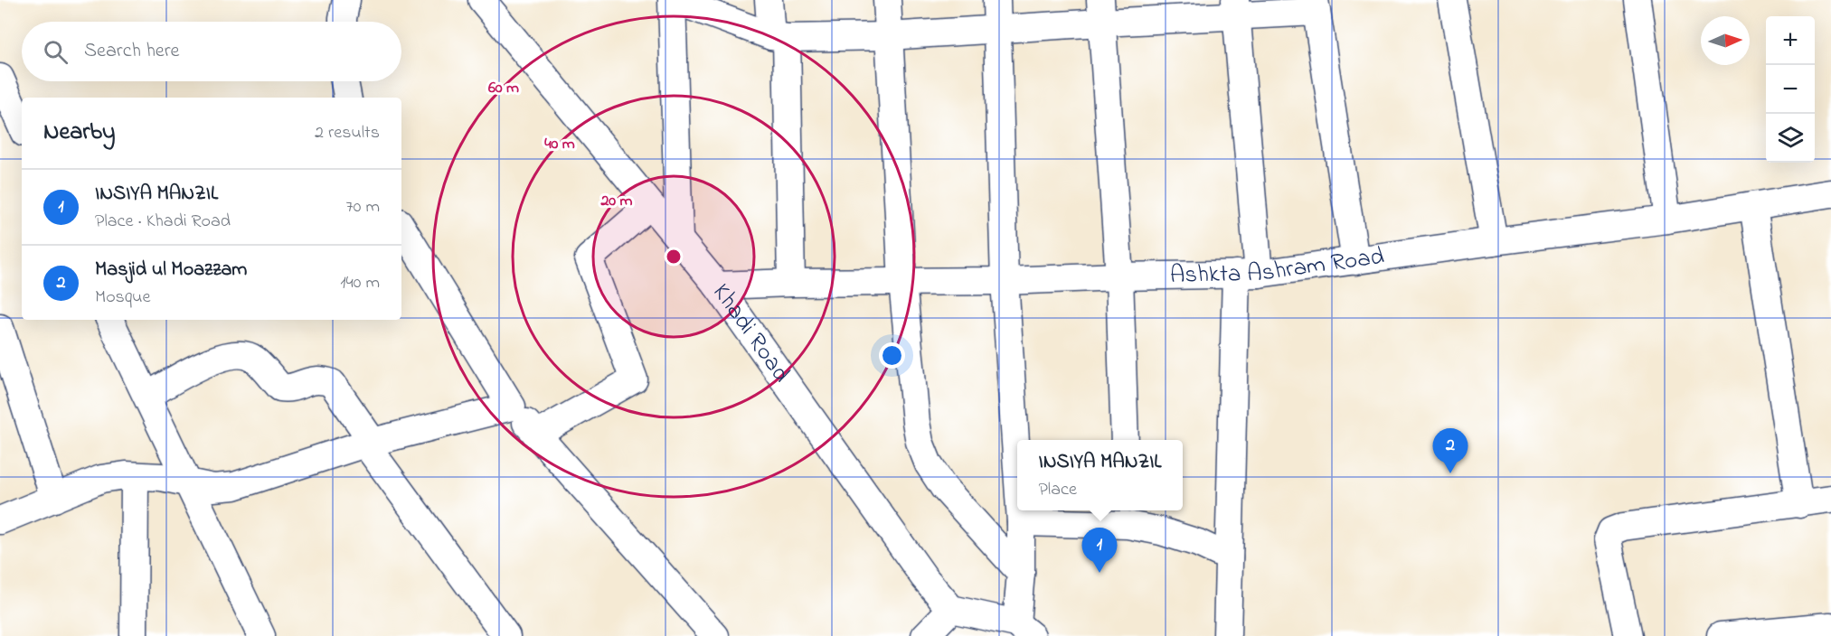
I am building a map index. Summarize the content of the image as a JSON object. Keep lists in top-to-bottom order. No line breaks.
{"streets":{"street":["Ashkta Ashram Road","Khadi Road"]},"crossings":[["Ashkta Ashram Road","Khadi Road"]],"north":"right","page":{"map_buttons":["+","−"],"search":"Search here","heading":["Nearby","2 results"],"list":[{"mark":"1","name":"INSIYA MANZIL","note":"Place · Khadi Road","value":"70 m"},{"mark":"2","name":"Masjid ul Moazzam","note":"Mosque","value":"140 m"}],"pins":["2","1"],"popup":["INSIYA MANZIL","Place"]},"rings":["60 m","40 m","20 m"]}
